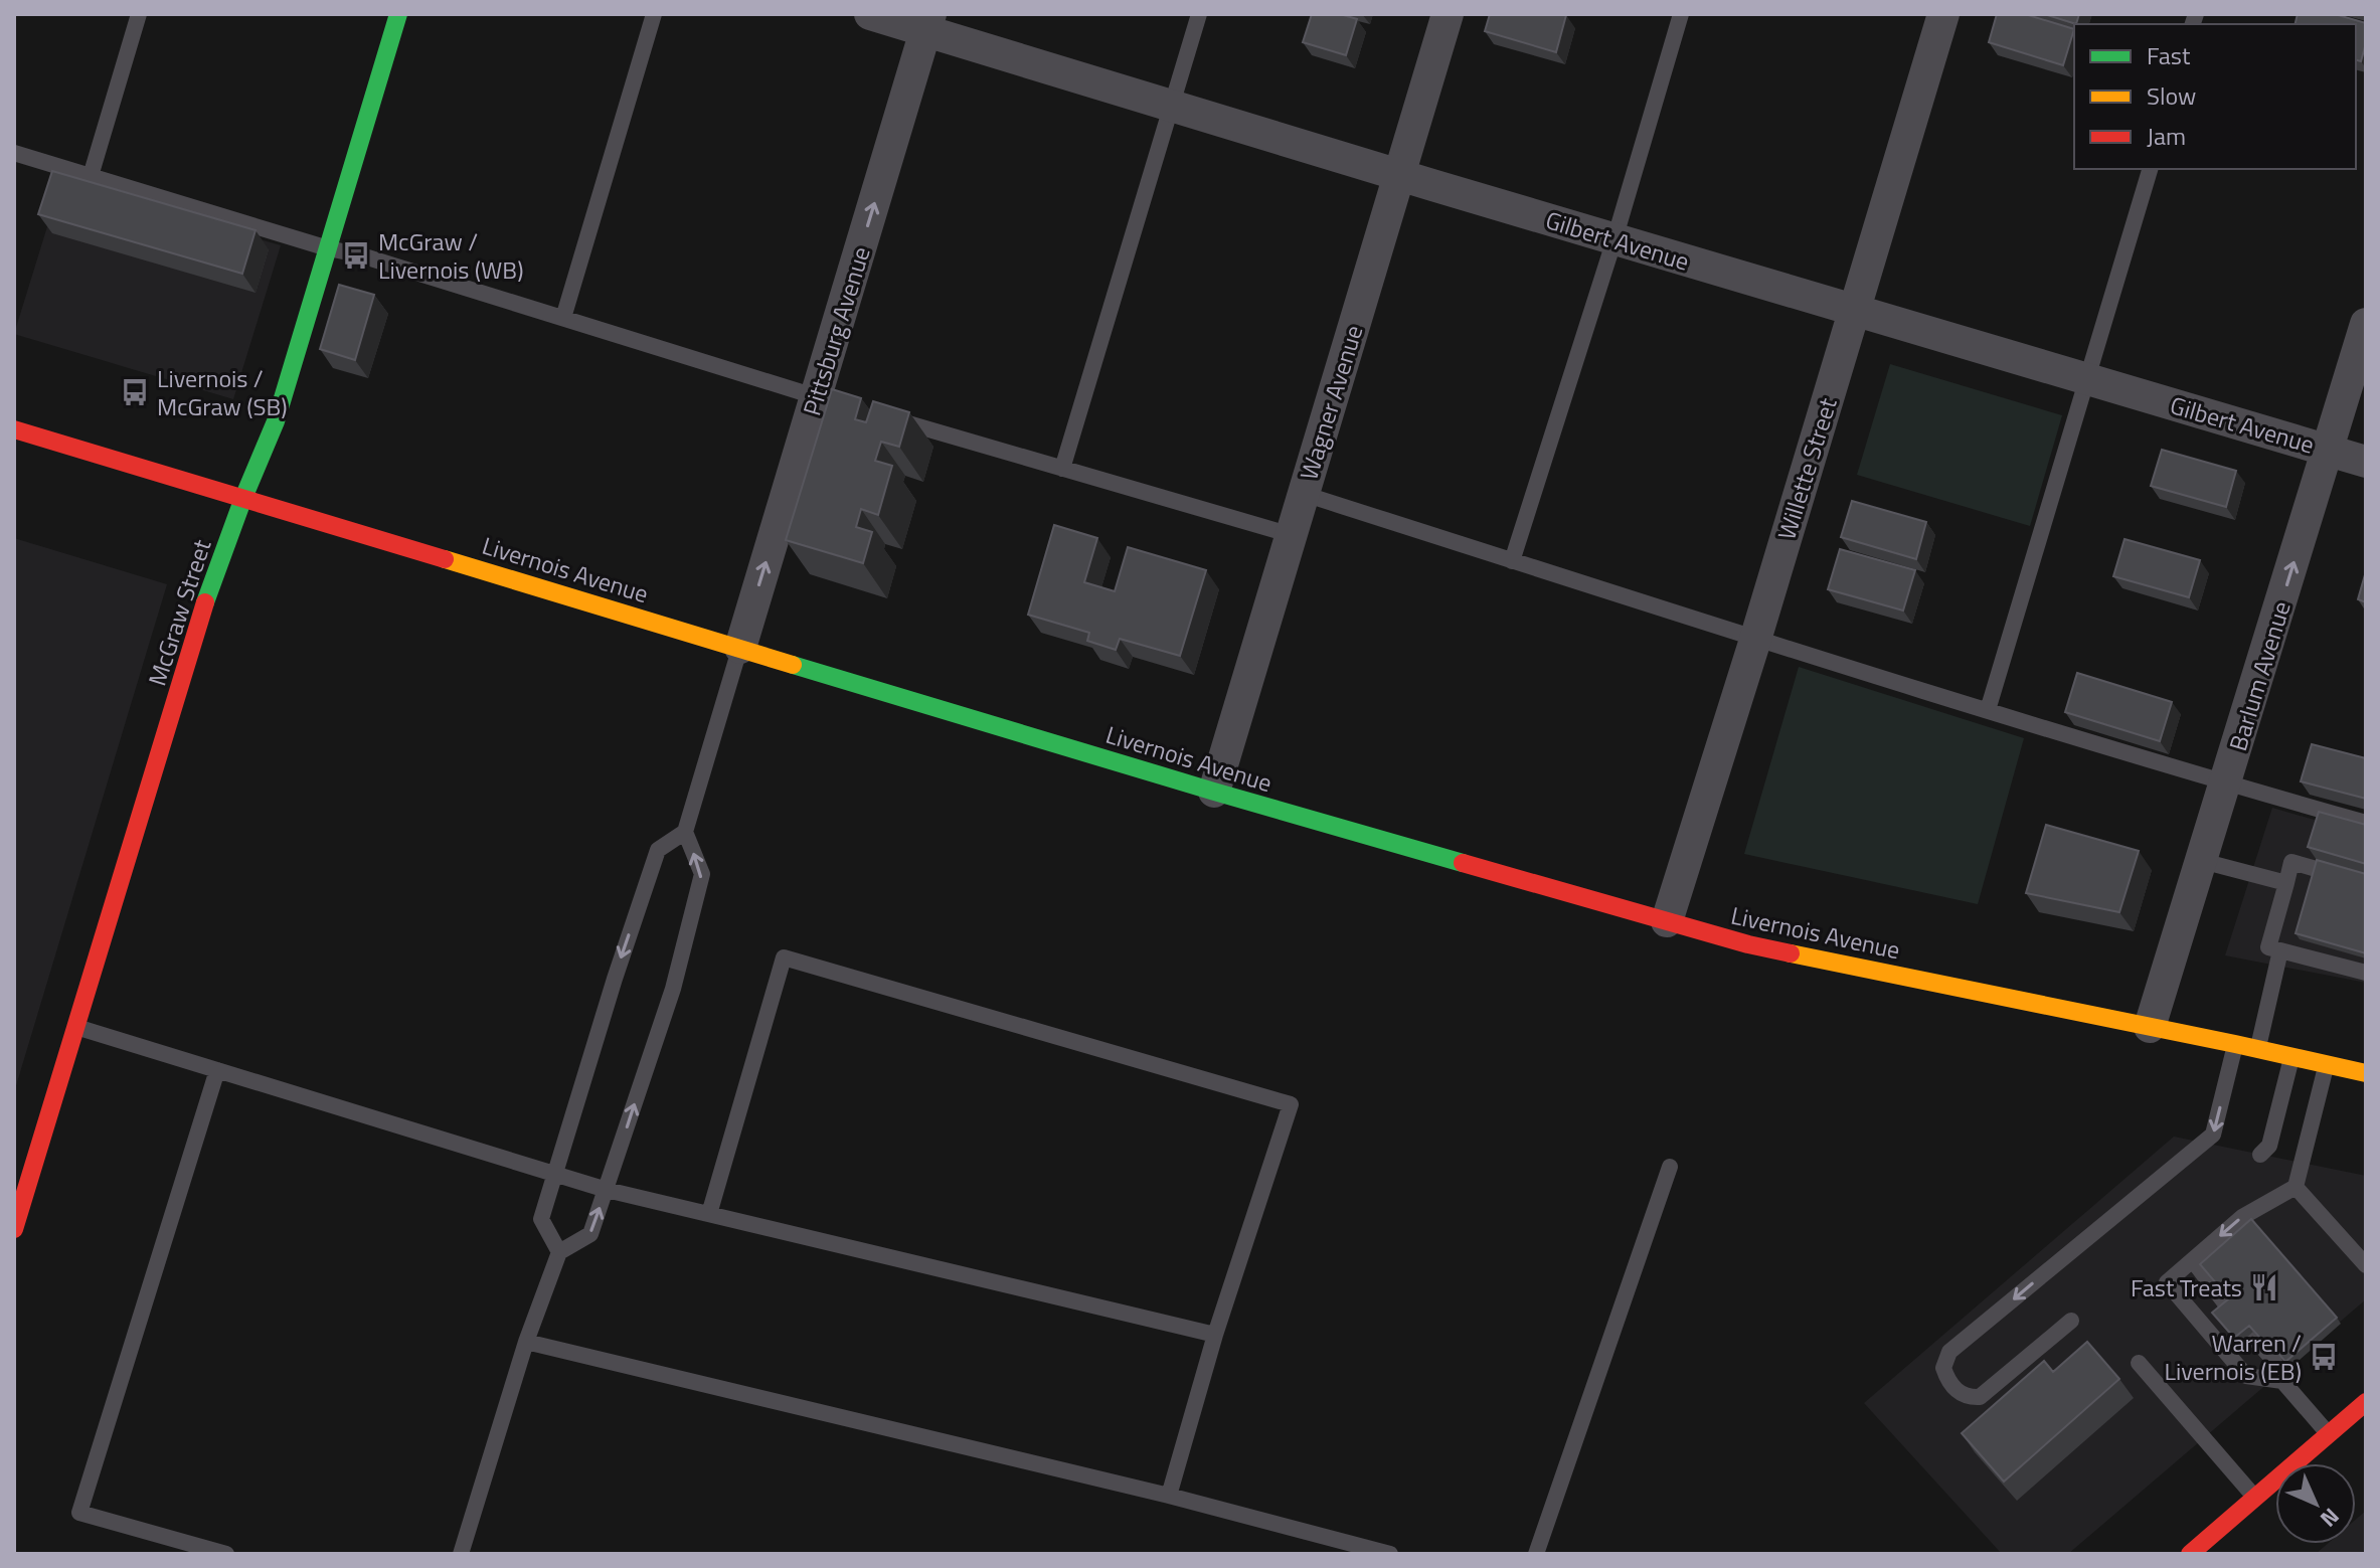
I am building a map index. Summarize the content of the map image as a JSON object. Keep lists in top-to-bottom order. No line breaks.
{"streets":{"main road":["Livernois Avenue","McGraw Street"],"street":["Gilbert Avenue","Pittsburg Avenue","Wagner Avenue","Willette Street","Barlum Avenue"]},"crossings":[["Gilbert Avenue","Pittsburg Avenue"],["Gilbert Avenue","Wagner Avenue"],["Gilbert Avenue","Willette Street"],["Gilbert Avenue","Barlum Avenue"],["Pittsburg Avenue","Livernois Avenue"],["Wagner Avenue","Livernois Avenue"],["Willette Street","Livernois Avenue"],["Livernois Avenue","McGraw Street"],["Livernois Avenue","Barlum Avenue"]],"one_way":["Pittsburg Avenue","Barlum Avenue"],"places":{"bus stop":["McGraw / Livernois (WB)","Livernois / McGraw (SB)","Warren / Livernois (EB)"],"restaurant":["Fast Treats"]},"legend":["Fast","Slow","Jam"],"north":"bottom right"}
